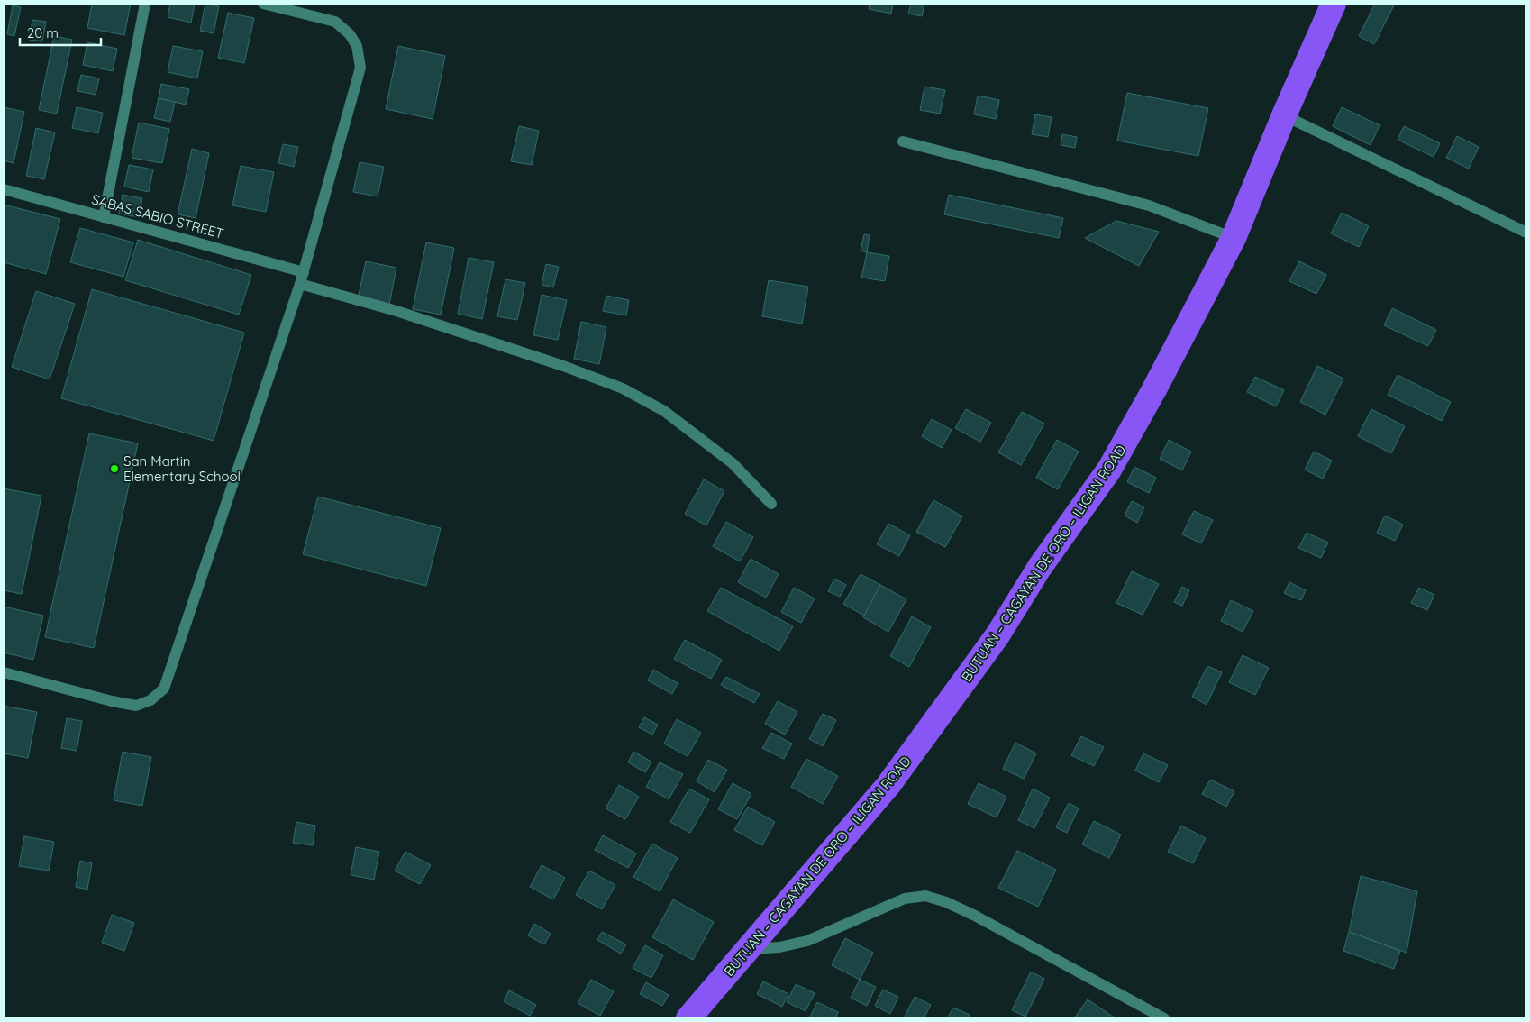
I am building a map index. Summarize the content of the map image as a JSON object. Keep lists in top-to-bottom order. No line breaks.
{"streets":{"highway":["BUTUAN – CAGAYAN DE ORO – ILIGAN ROAD"],"street":["SABAS SABIO STREET"]},"places":["San Martin Elementary School"],"scale_bar":"20 m"}
